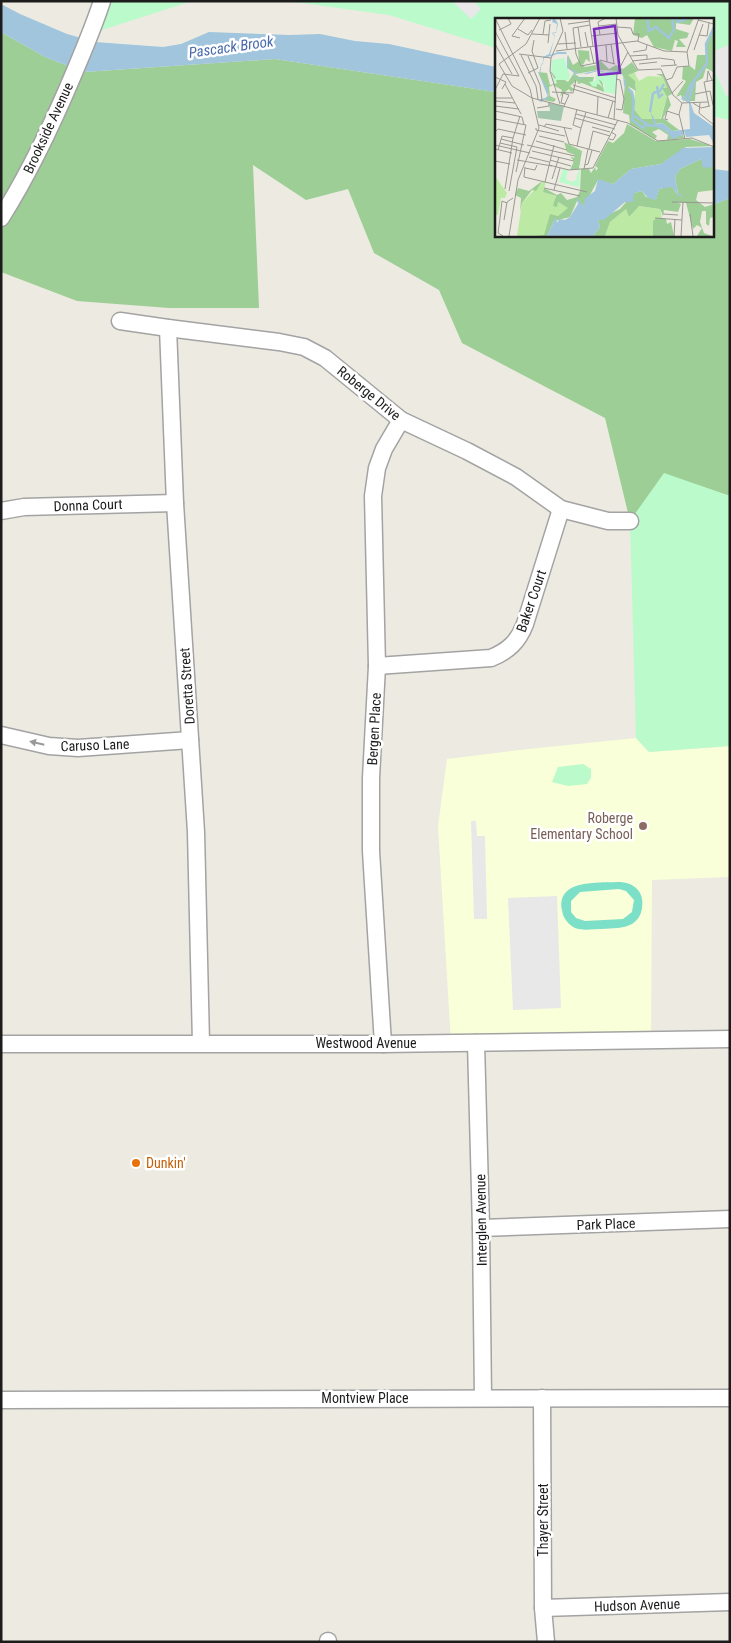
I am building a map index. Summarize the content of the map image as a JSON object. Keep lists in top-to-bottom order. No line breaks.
{"streets":{"street":["Brookside Avenue","Roberge Drive","Donna Court","Baker Court","Doretta Street","Bergen Place","Caruso Lane","Westwood Avenue","Interglen Avenue","Park Place","Montview Place","Thayer Street","Hudson Avenue"]},"crossings":[["Roberge Drive","Baker Court"],["Roberge Drive","Doretta Street"],["Roberge Drive","Bergen Place"],["Donna Court","Doretta Street"],["Baker Court","Bergen Place"],["Doretta Street","Caruso Lane"],["Doretta Street","Westwood Avenue"],["Bergen Place","Westwood Avenue"],["Westwood Avenue","Interglen Avenue"],["Interglen Avenue","Park Place"],["Interglen Avenue","Montview Place"],["Montview Place","Thayer Street"],["Thayer Street","Hudson Avenue"]],"one_way":["Caruso Lane"],"water":["Pascack Brook"],"places":["Roberge Elementary School","Dunkin'"]}
